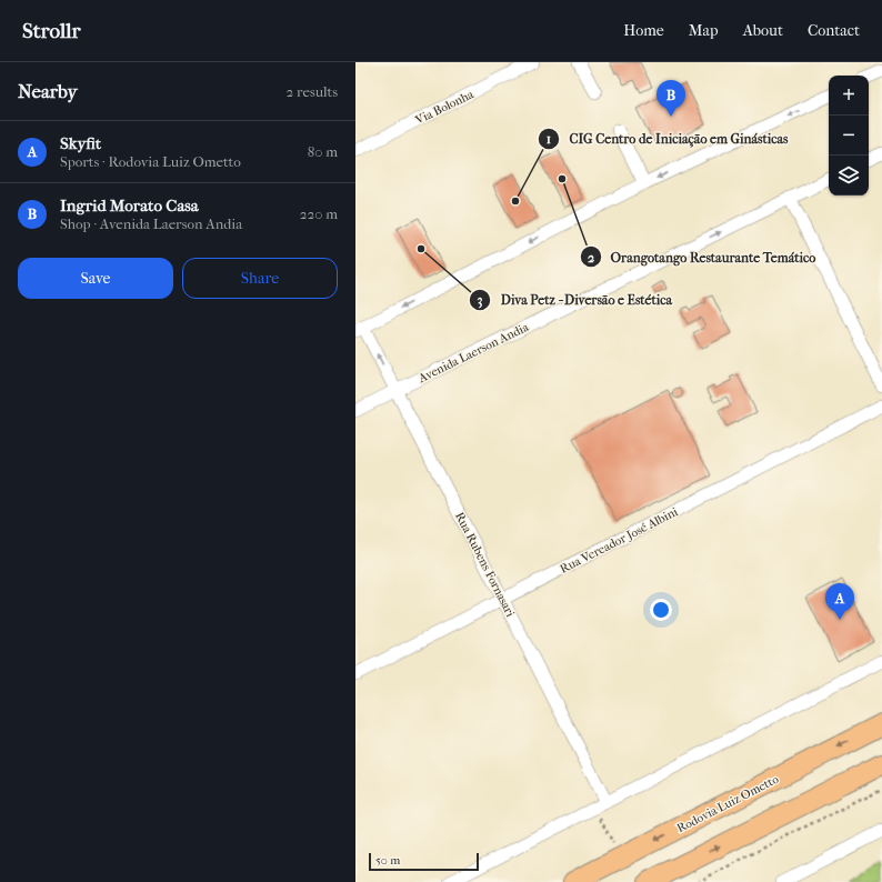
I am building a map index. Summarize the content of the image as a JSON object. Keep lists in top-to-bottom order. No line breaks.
{"streets":{"main road":["Rodovia Luiz Ometto"],"street":["Via Bolonha","Avenida Laerson Andia","Rua Vereador José Albini","Rua Rubens Fornasari"]},"crossings":[["Avenida Laerson Andia","Rua Rubens Fornasari"],["Rua Vereador José Albini","Rua Rubens Fornasari"]],"places":["Orangotango Restaurante Temático","CIG Centro de Iniciação em Ginásticas","Diva Petz - Diversão e Estética"],"scale_bar":"50 m","page":{"header":"Strollr","nav":["Home","Map","About","Contact"],"heading":["Nearby","2 results"],"map_buttons":["+","−"],"pins":["B","A"],"list":[{"mark":"A","name":"Skyfit","note":"Sports · Rodovia Luiz Ometto","value":"80 m"},{"mark":"B","name":"Ingrid Morato Casa","note":"Shop · Avenida Laerson Andia","value":"220 m"}],"buttons":["Save","Share"],"scale":"50 m"}}
